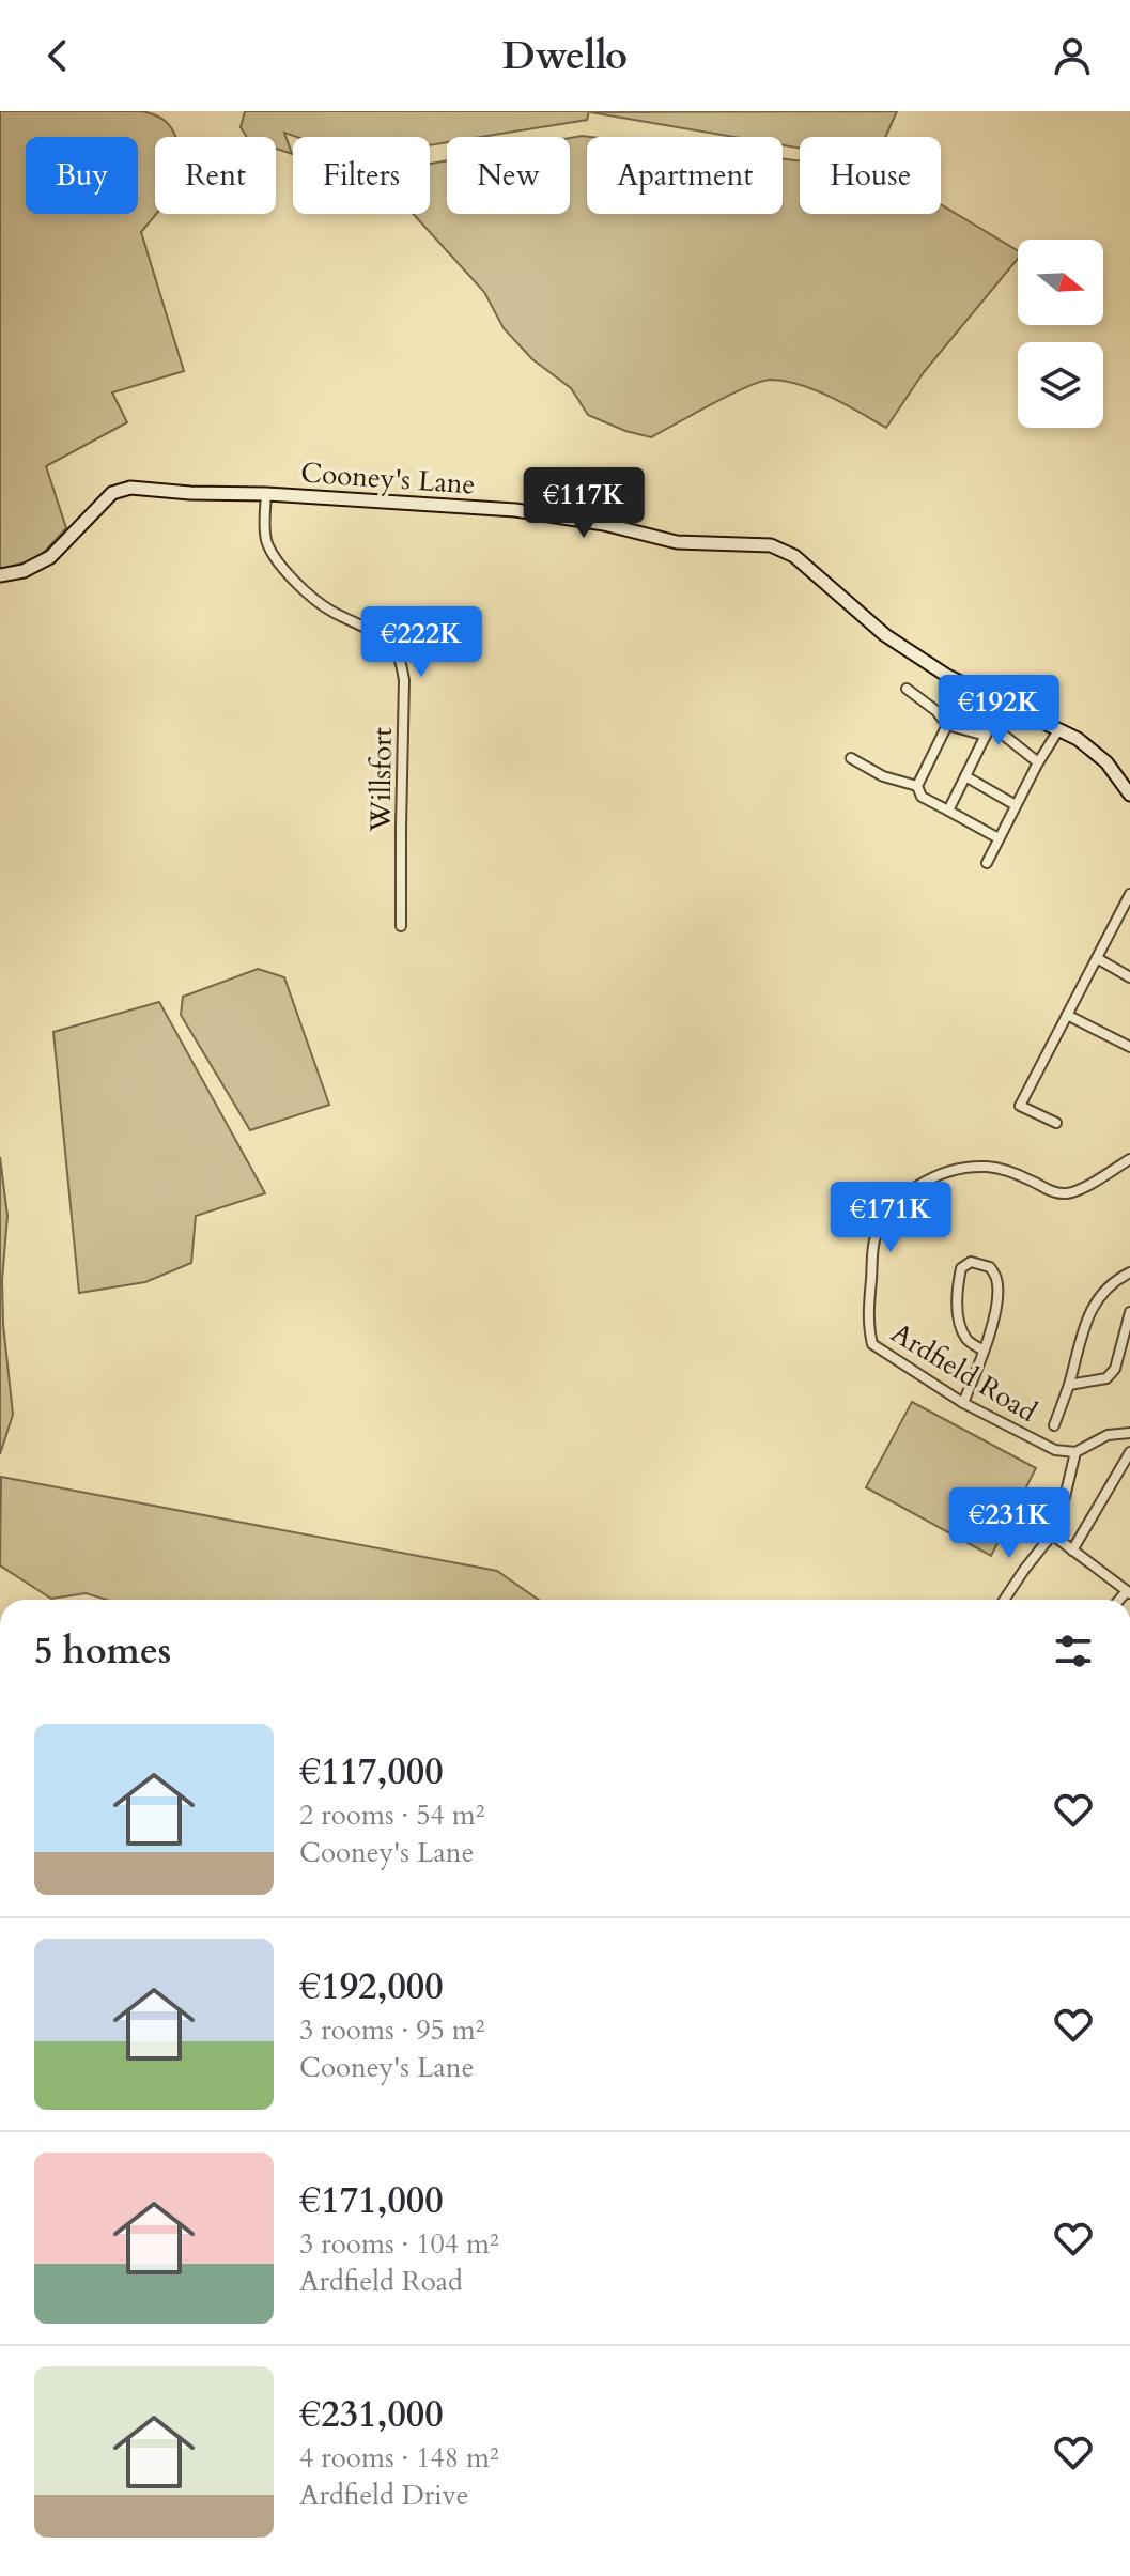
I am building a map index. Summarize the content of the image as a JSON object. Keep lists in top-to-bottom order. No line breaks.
{"streets":{"street":["Cooney's Lane","Willsfort","Ardfield Road"]},"crossings":[["Cooney's Lane","Willsfort"]],"north":"right","page":{"header":"Dwello","chip":["Buy","Rent","Filters","New","Apartment","House"],"price":["€117K","€222K","€192K","€171K","€231K"],"heading":"5 homes","list":[{"name":"€117,000","note":"2 rooms · 54 m² · Cooney's Lane"},{"name":"€192,000","note":"3 rooms · 95 m² · Cooney's Lane"},{"name":"€171,000","note":"3 rooms · 104 m² · Ardfield Road"},{"name":"€231,000","note":"4 rooms · 148 m² · Ardfield Drive"}]}}
